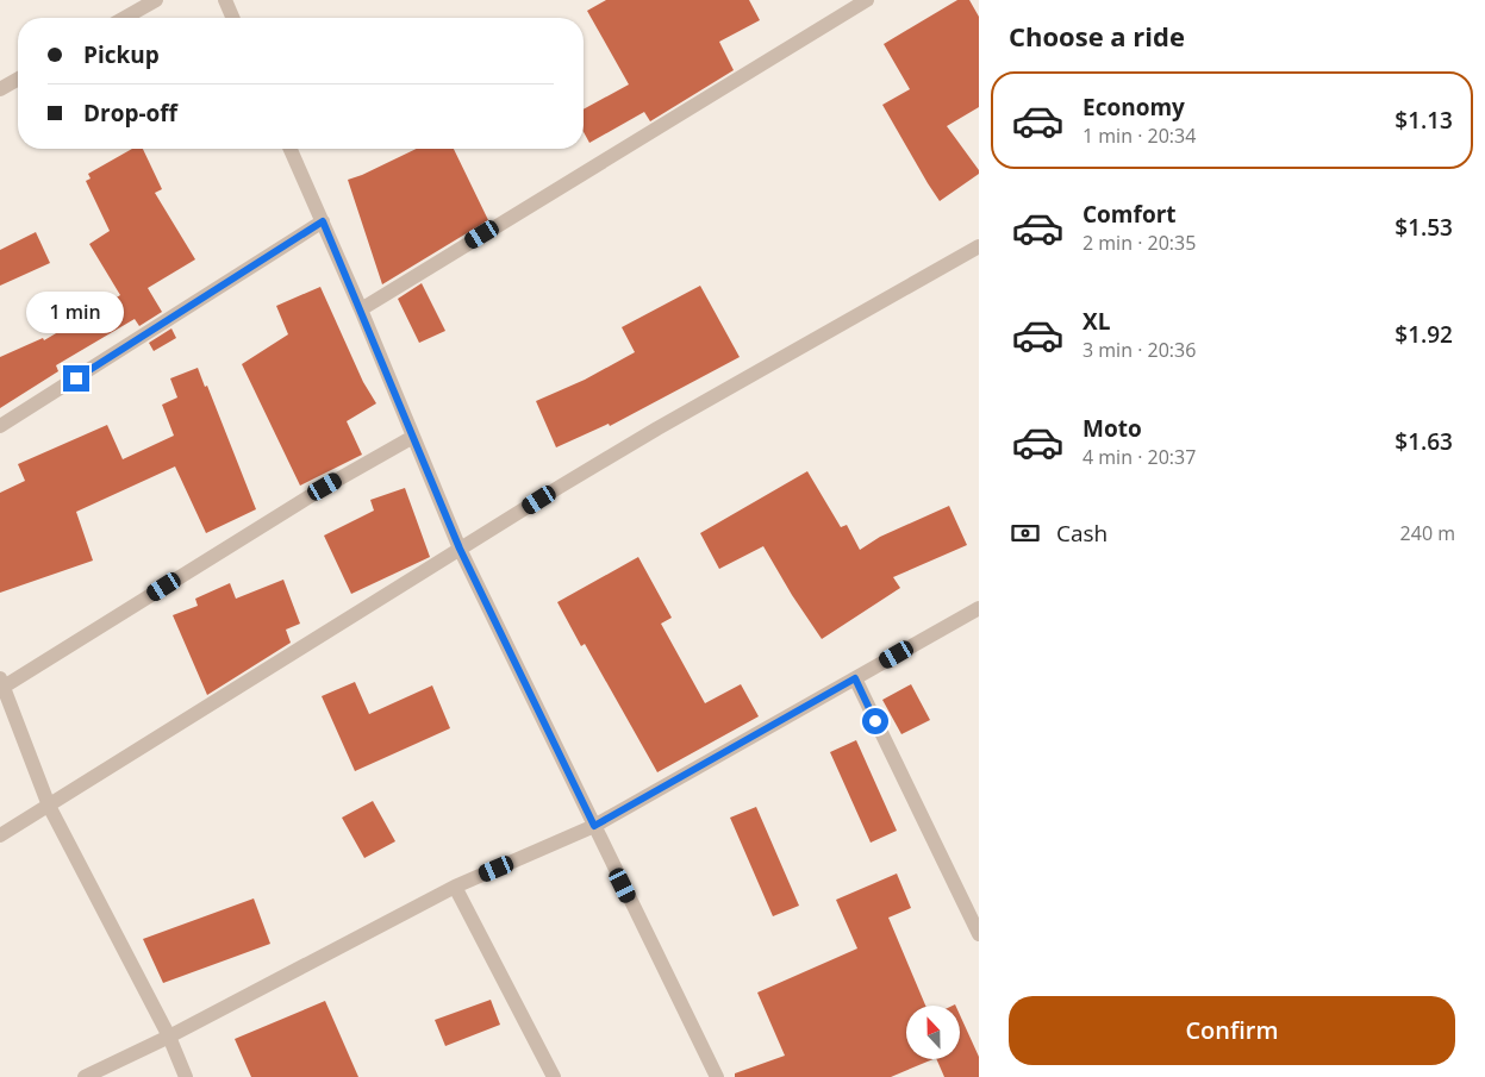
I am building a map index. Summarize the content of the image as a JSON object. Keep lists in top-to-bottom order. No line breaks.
{"north":"top","page":{"heading":"Choose a ride","banner":["Pickup","Drop-off"],"list":[{"name":"Economy","note":"1 min · 20:34","value":"$1.13"},{"name":"Comfort","note":"2 min · 20:35","value":"$1.53"},{"name":"XL","note":"3 min · 20:36","value":"$1.92"},{"name":"Moto","note":"4 min · 20:37","value":"$1.63"}],"bubble":"1 min","pay":["Cash","240 m"],"buttons":"Confirm"}}
